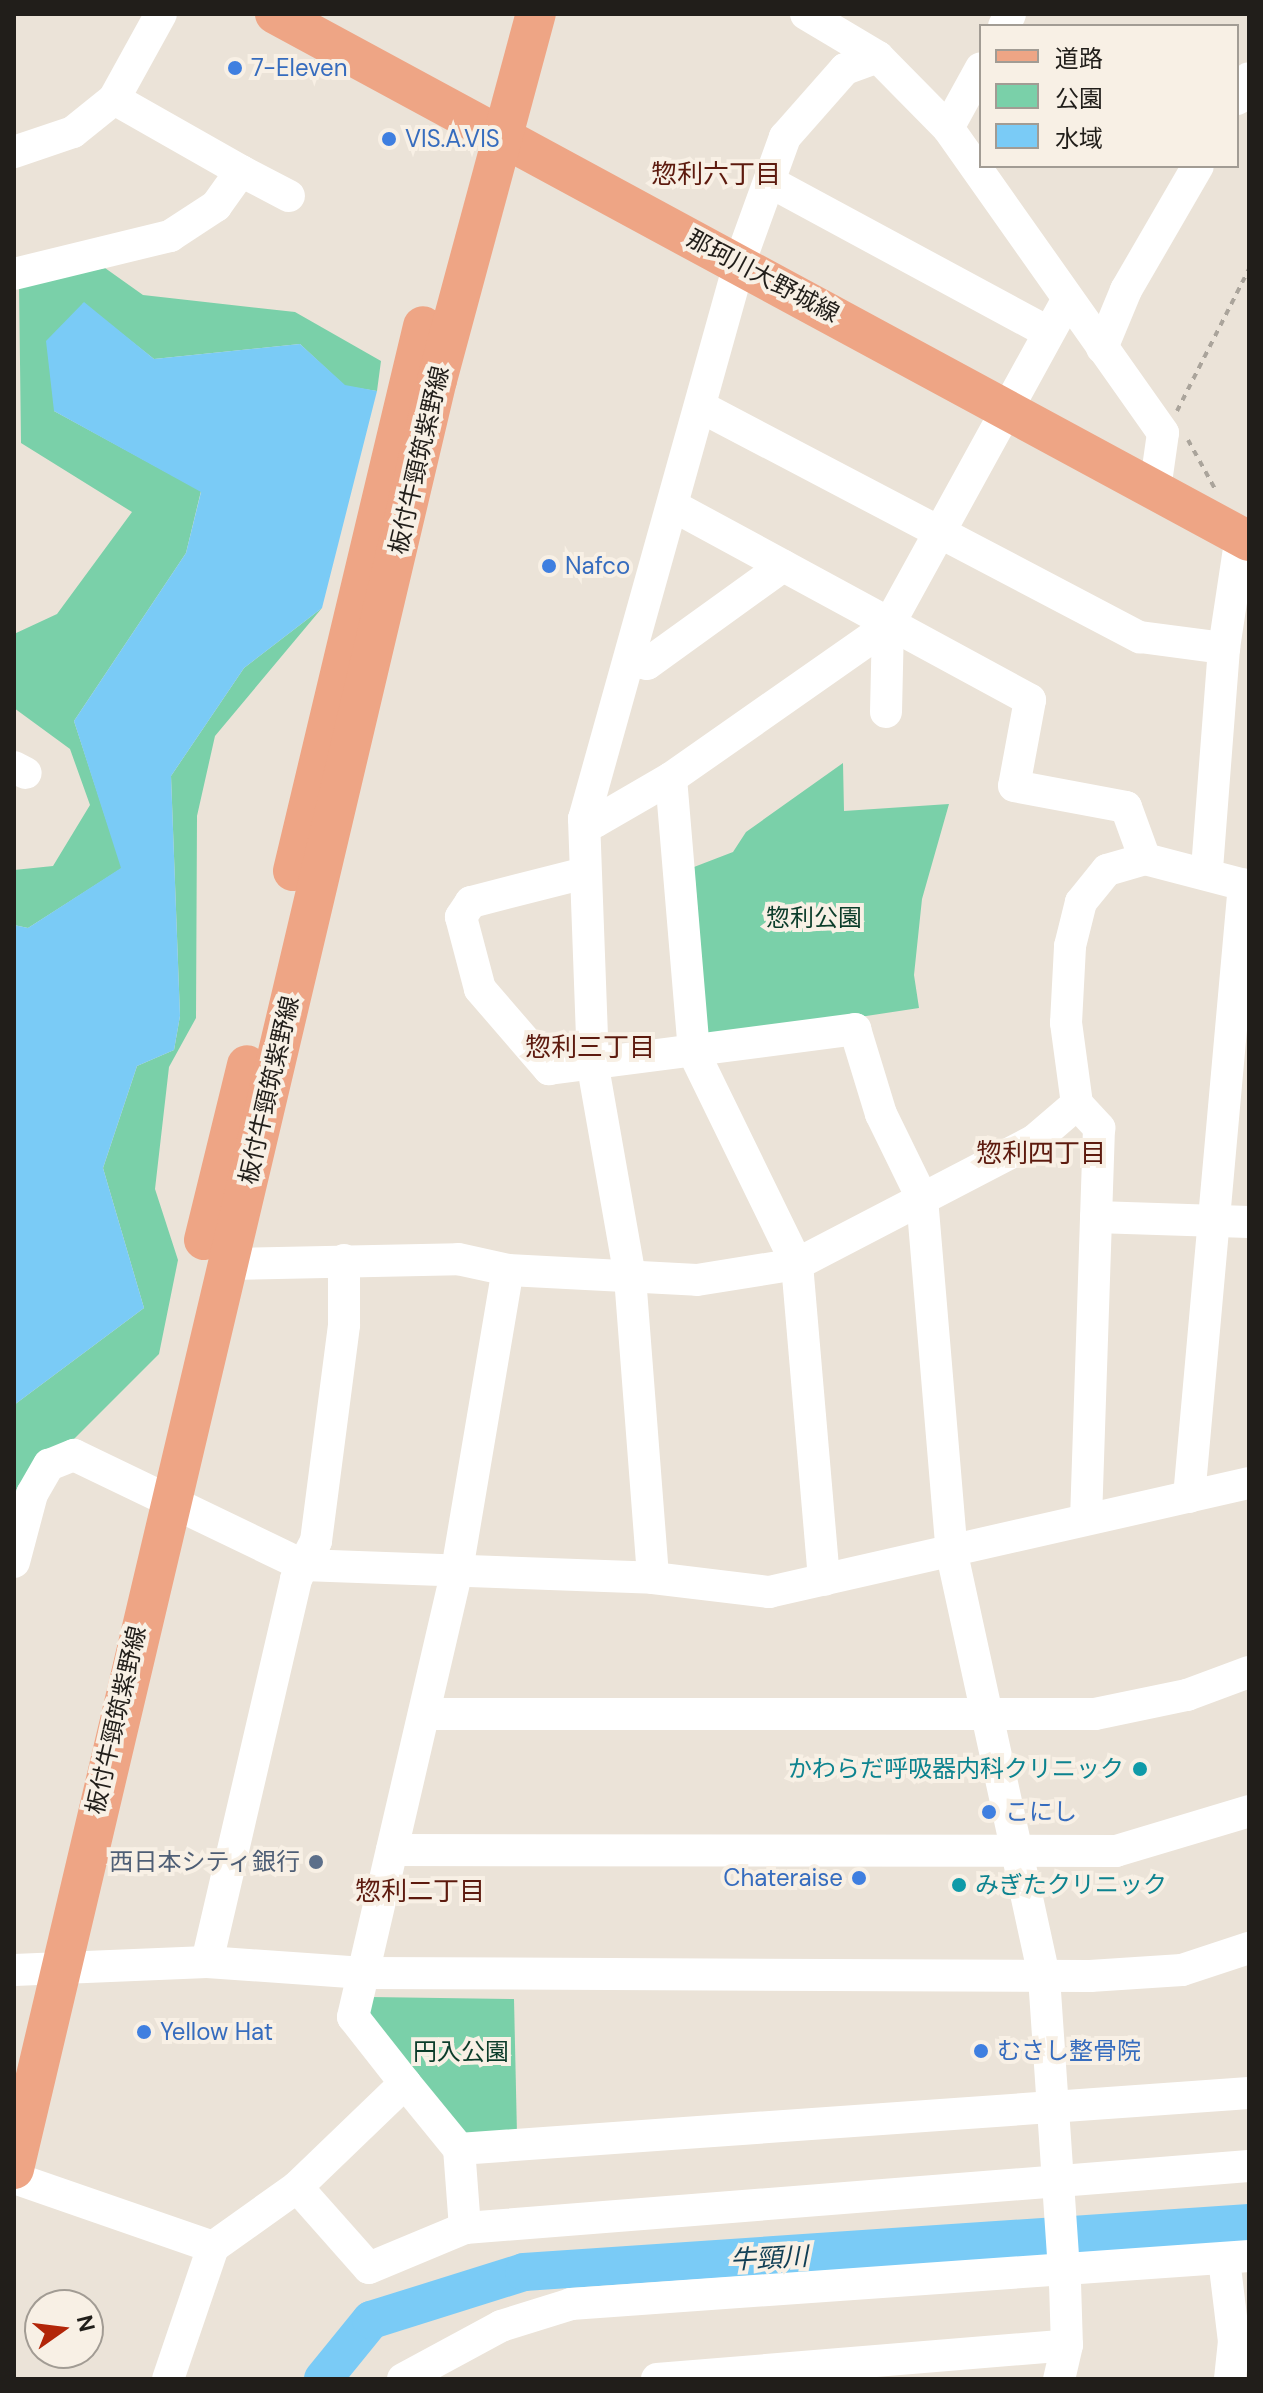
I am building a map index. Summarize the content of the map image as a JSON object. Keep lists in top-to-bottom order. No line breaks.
{"streets":{"main road":["那珂川大野城線","板付牛頸筑紫野線"]},"crossings":[["那珂川大野城線","板付牛頸筑紫野線"]],"districts":["惣利六丁目","惣利三丁目","惣利四丁目","惣利二丁目"],"water":["牛頸川"],"parks":["惣利公園","円入公園"],"places":["7-Eleven","VIS.A.VIS","Nafco","かわらだ呼吸器内科クリニック","こにし","西日本シティ銀行","Chateraise","みぎたクリニック","Yellow Hat","むさし整骨院"],"legend":["道路","公園","水域"],"north":"right"}
